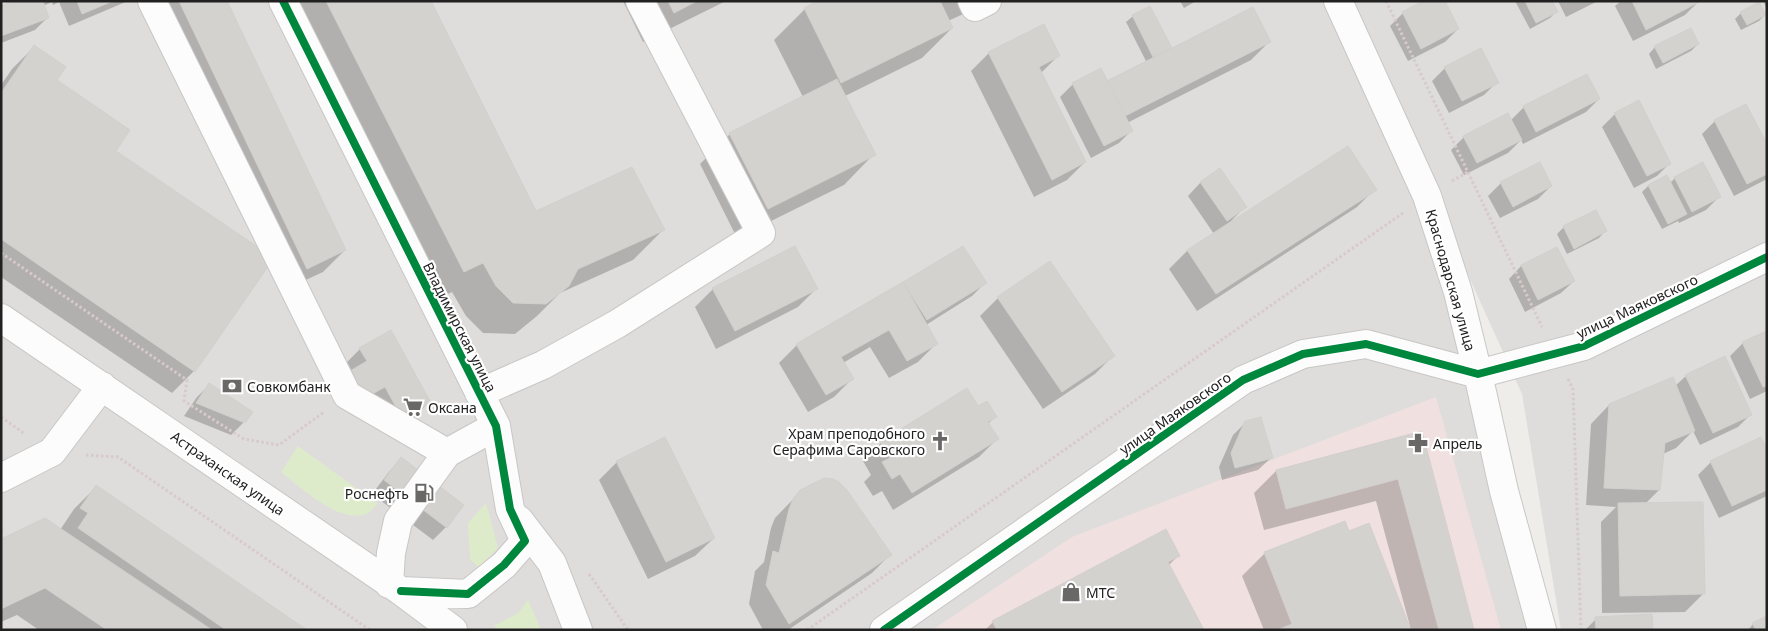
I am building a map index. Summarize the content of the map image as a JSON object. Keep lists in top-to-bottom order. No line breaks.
{"streets":{"street":["Краснодарская улица","улица Маяковского","Владимирская улица","Астраханская улица"]},"crossings":[["Краснодарская улица","улица Маяковского"],["Владимирская улица","Астраханская улица"]],"places":{"bank":["Совкомбанк"],"supermarket":["Оксана"],"church":["Храм преподобного Серафима Саровского"],"pharmacy":["Апрель"],"fuel station":["Роснефть"],"shop":["МТС"]}}
